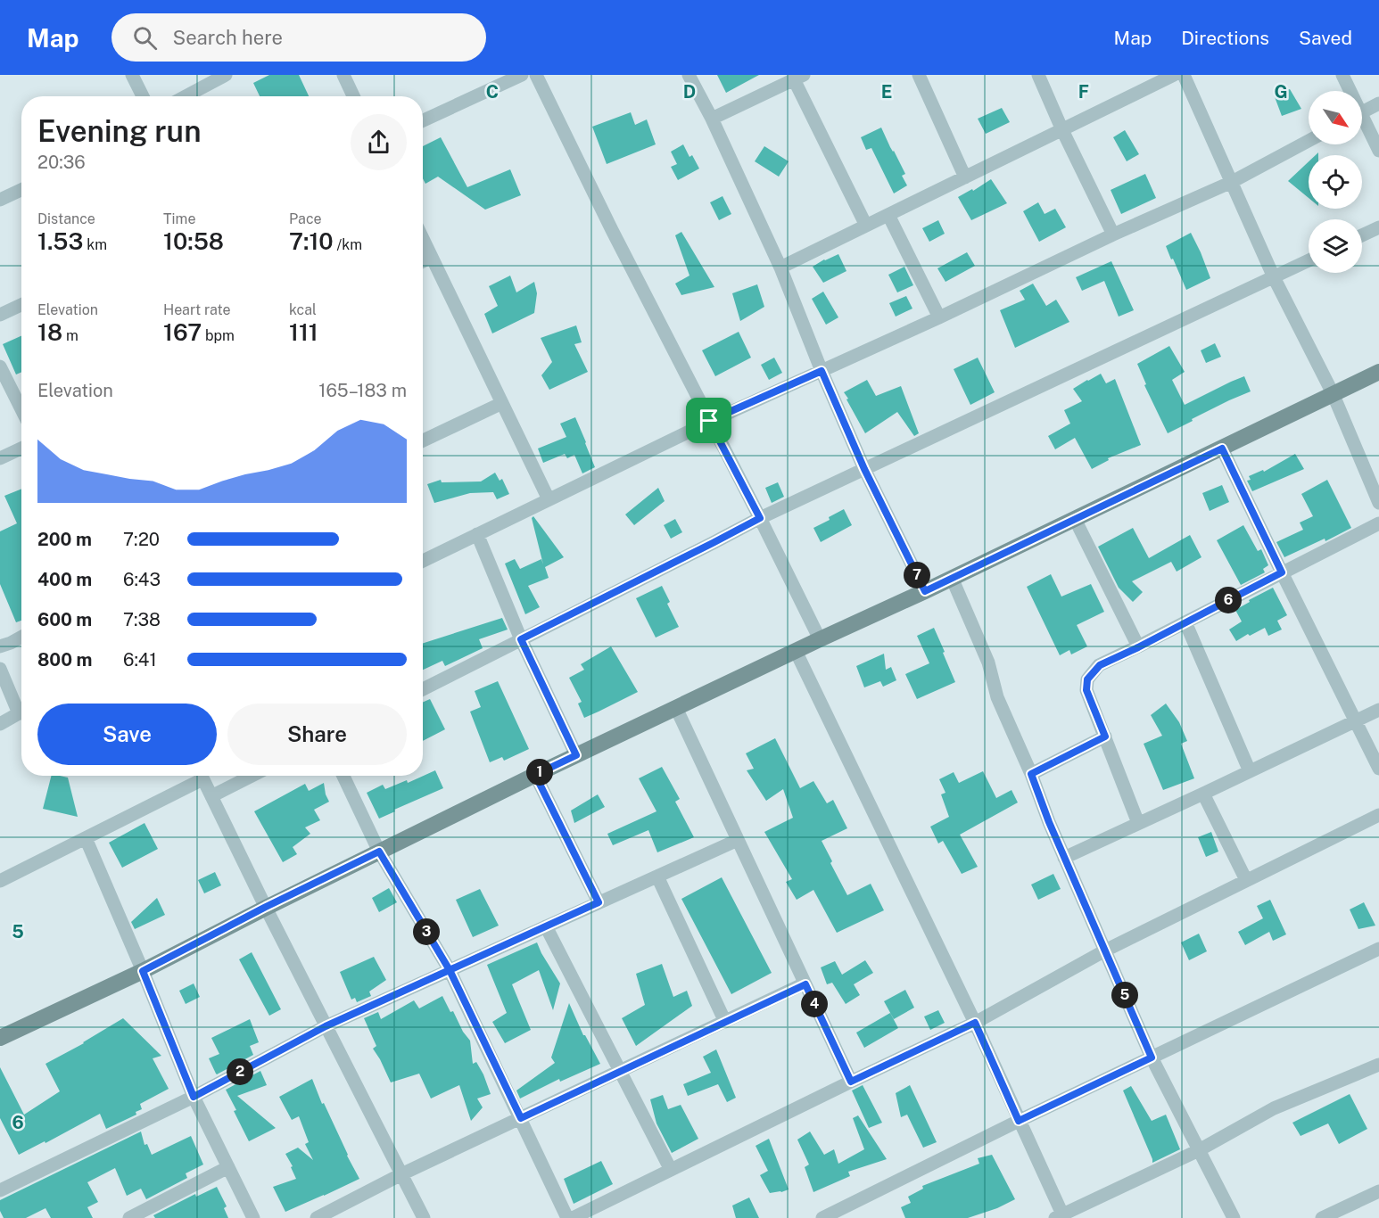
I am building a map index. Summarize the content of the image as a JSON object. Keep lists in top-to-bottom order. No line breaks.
{"north":"bottom right","page":{"header":"Map","search":"Search here","nav":["Map","Directions","Saved"],"heading":["Evening run","20:36"],"stats":[["Distance","1.53 km"],["Time","10:58"],["Pace","7:10 /km"],["Elevation","18 m"],["Heart rate","167 bpm"],["kcal","111"]],"chart":["Elevation","165–183 m"],"list":[{"name":"200 m","note":"7:20"},{"name":"400 m","note":"6:43"},{"name":"600 m","note":"7:38"},{"name":"800 m","note":"6:41"}],"pins":["7","6","1","3","5","4","2"],"buttons":["Save","Share"]},"grid":{"columns":["C","D","E","F","G"],"rows":["5","6"]}}
